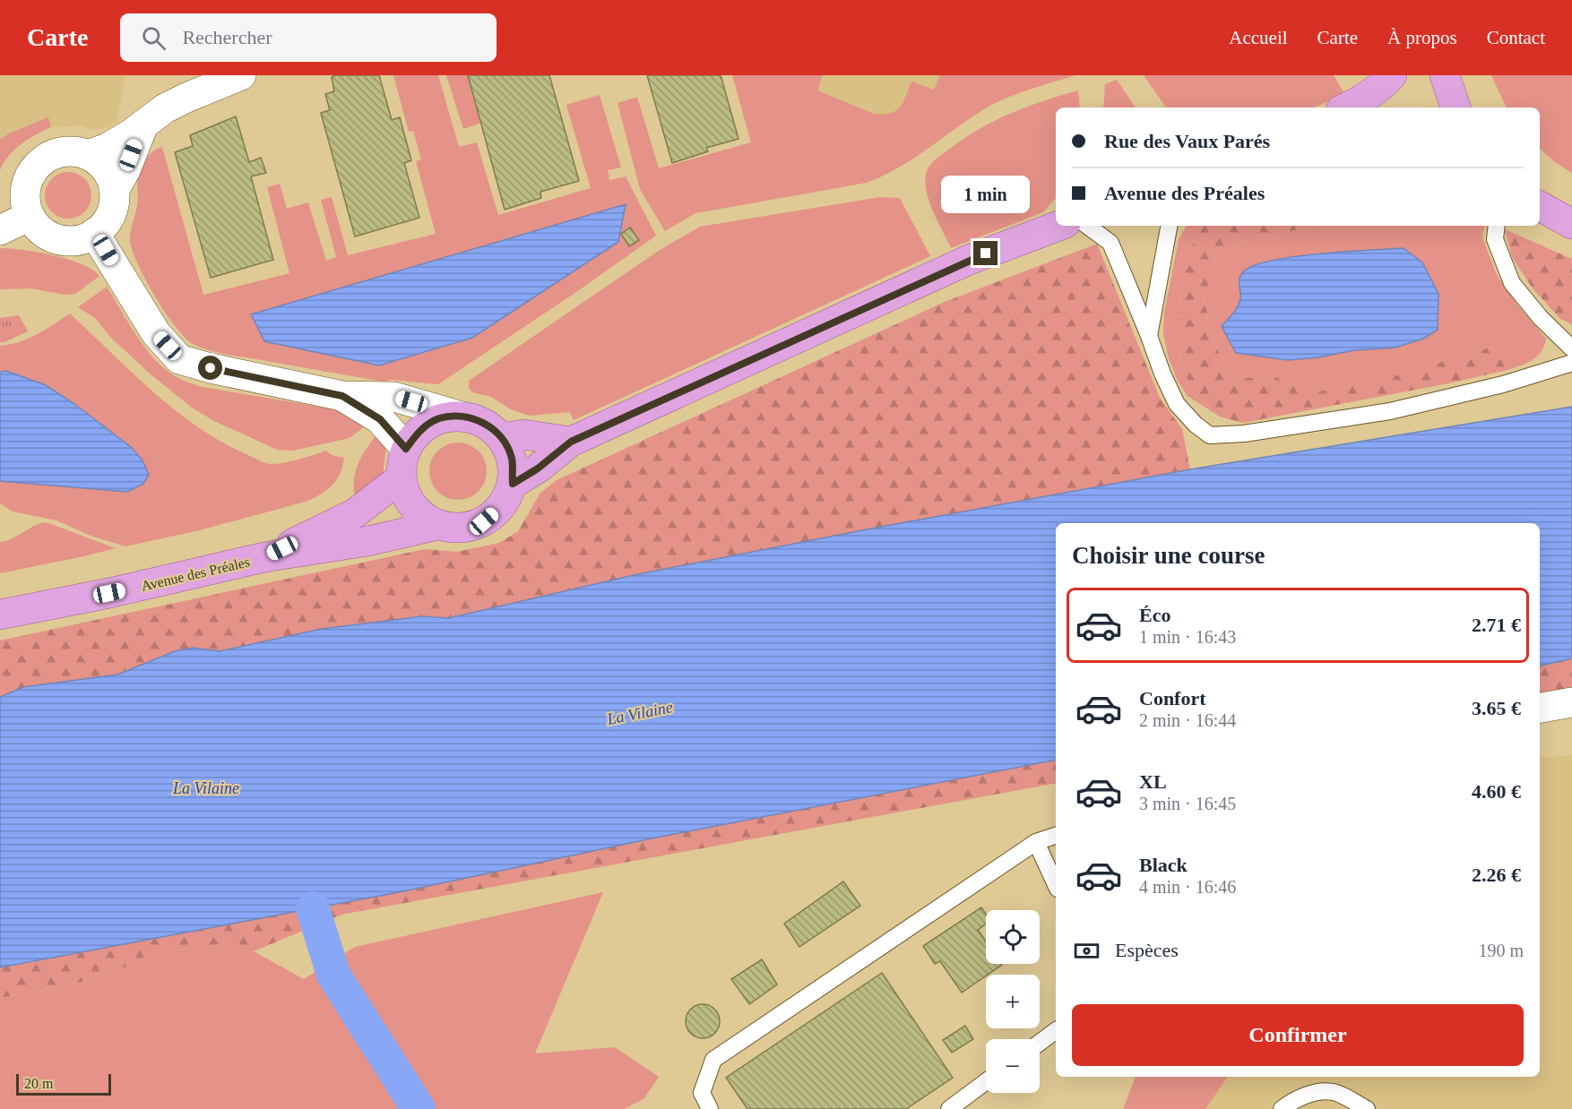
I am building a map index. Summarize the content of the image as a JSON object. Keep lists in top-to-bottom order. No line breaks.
{"streets":{"main road":["Avenue des Préales"]},"water":["La Vilaine"],"scale_bar":"20 m","page":{"header":"Carte","search":"Rechercher","nav":["Accueil","Carte","À propos","Contact"],"banner":["Rue des Vaux Parés","Avenue des Préales"],"bubble":"1 min","heading":"Choisir une course","list":[{"name":"Éco","note":"1 min · 16:43","value":"2.71 €"},{"name":"Confort","note":"2 min · 16:44","value":"3.65 €"},{"name":"XL","note":"3 min · 16:45","value":"4.60 €"},{"name":"Black","note":"4 min · 16:46","value":"2.26 €"}],"map_buttons":["+","−"],"pay":["Espèces","190 m"],"buttons":"Confirmer","scale":"20 m"}}
